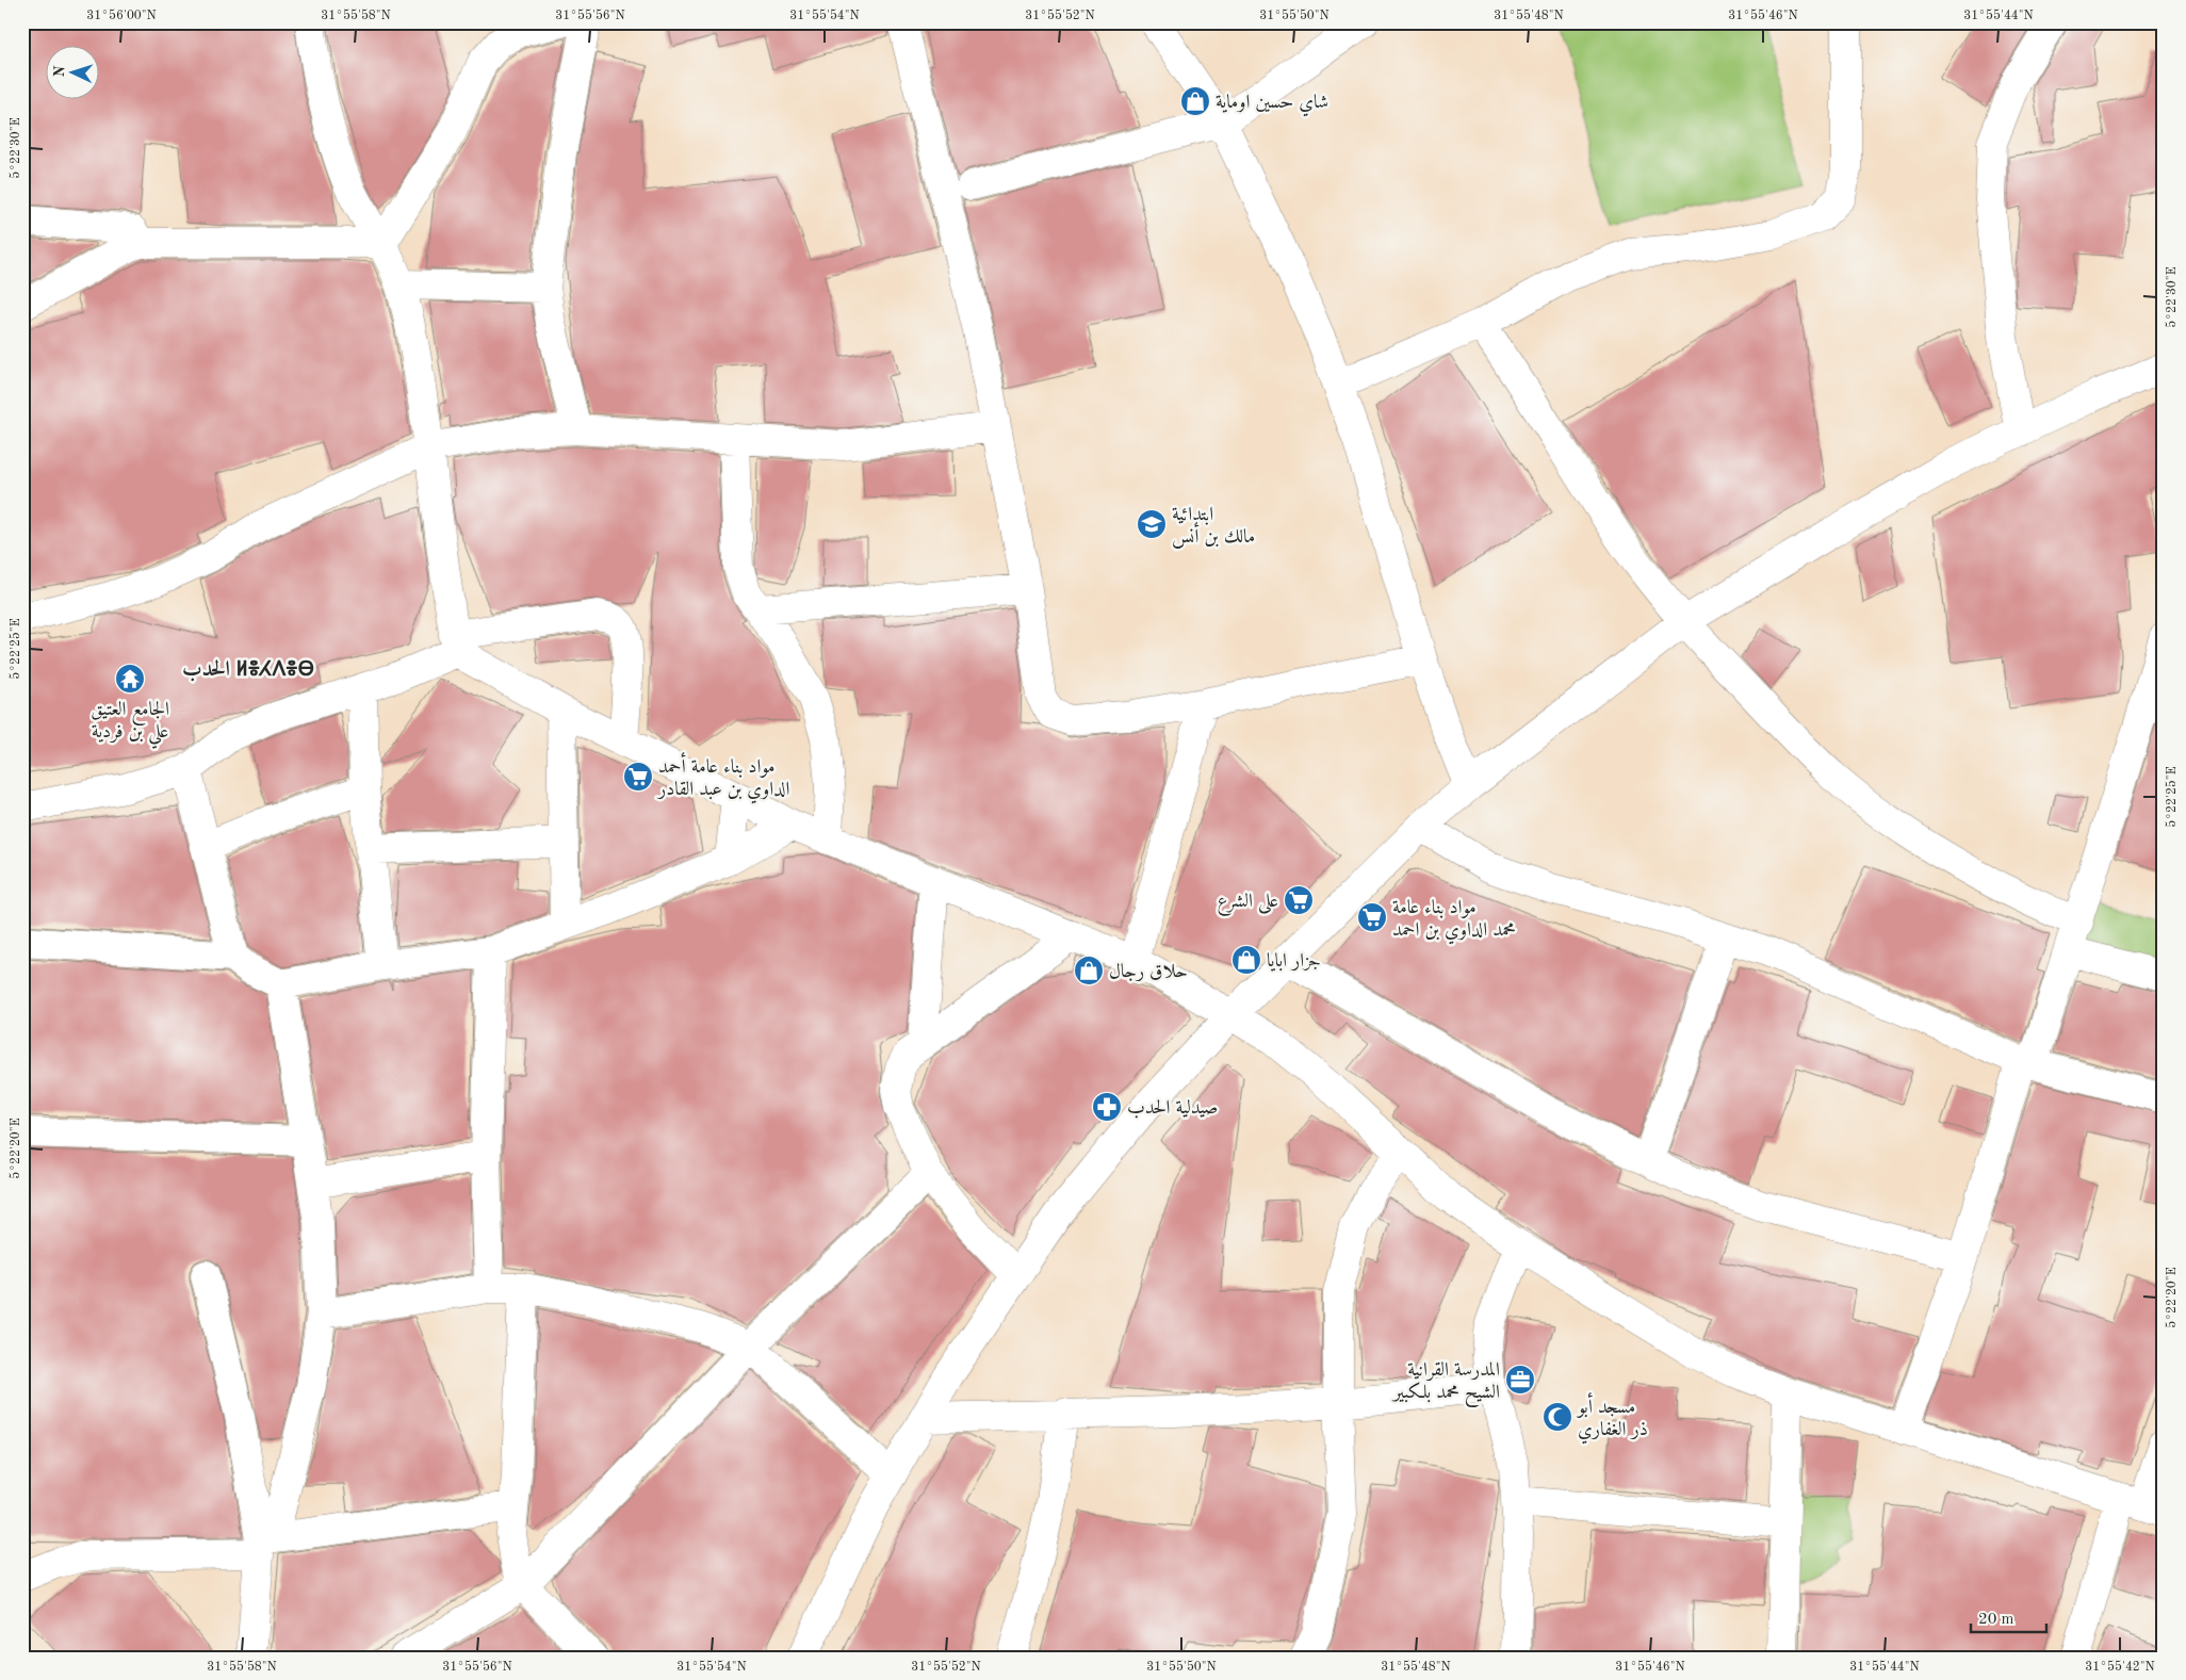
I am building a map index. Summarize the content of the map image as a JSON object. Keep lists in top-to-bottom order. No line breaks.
{"districts":["الحدب ⵍⴻⵃⴷⴻⴱ"],"places":{"shop":["شاي حسين اوماية","جزار ابايا","حلاق رجال"],"school or university":["ابتدائية مالك بن أنس"],"temple":["الجامع العتيق علي بن فردية"],"supermarket":["مواد بناء عامة أحمد الداوي بن عبد القادر","على الشرع","مواد بناء عامة محمد الداوي بن احمد"],"pharmacy":["صيدلية الحدب"],"office":["المدرسة القرانية الشيح محمد بلكبير"],"mosque":["مسجد أبو ذر الغفاري"]},"scale_bar":"20 m","north":"left","coordinates":["31°56'00\"N","31°55'58\"N","31°55'56\"N","31°55'54\"N","31°55'52\"N","31°55'50\"N","31°55'48\"N","31°55'46\"N","31°55'44\"N","5°22'30\"E","5°22'25\"E","5°22'20\"E","31°55'42\"N"]}
